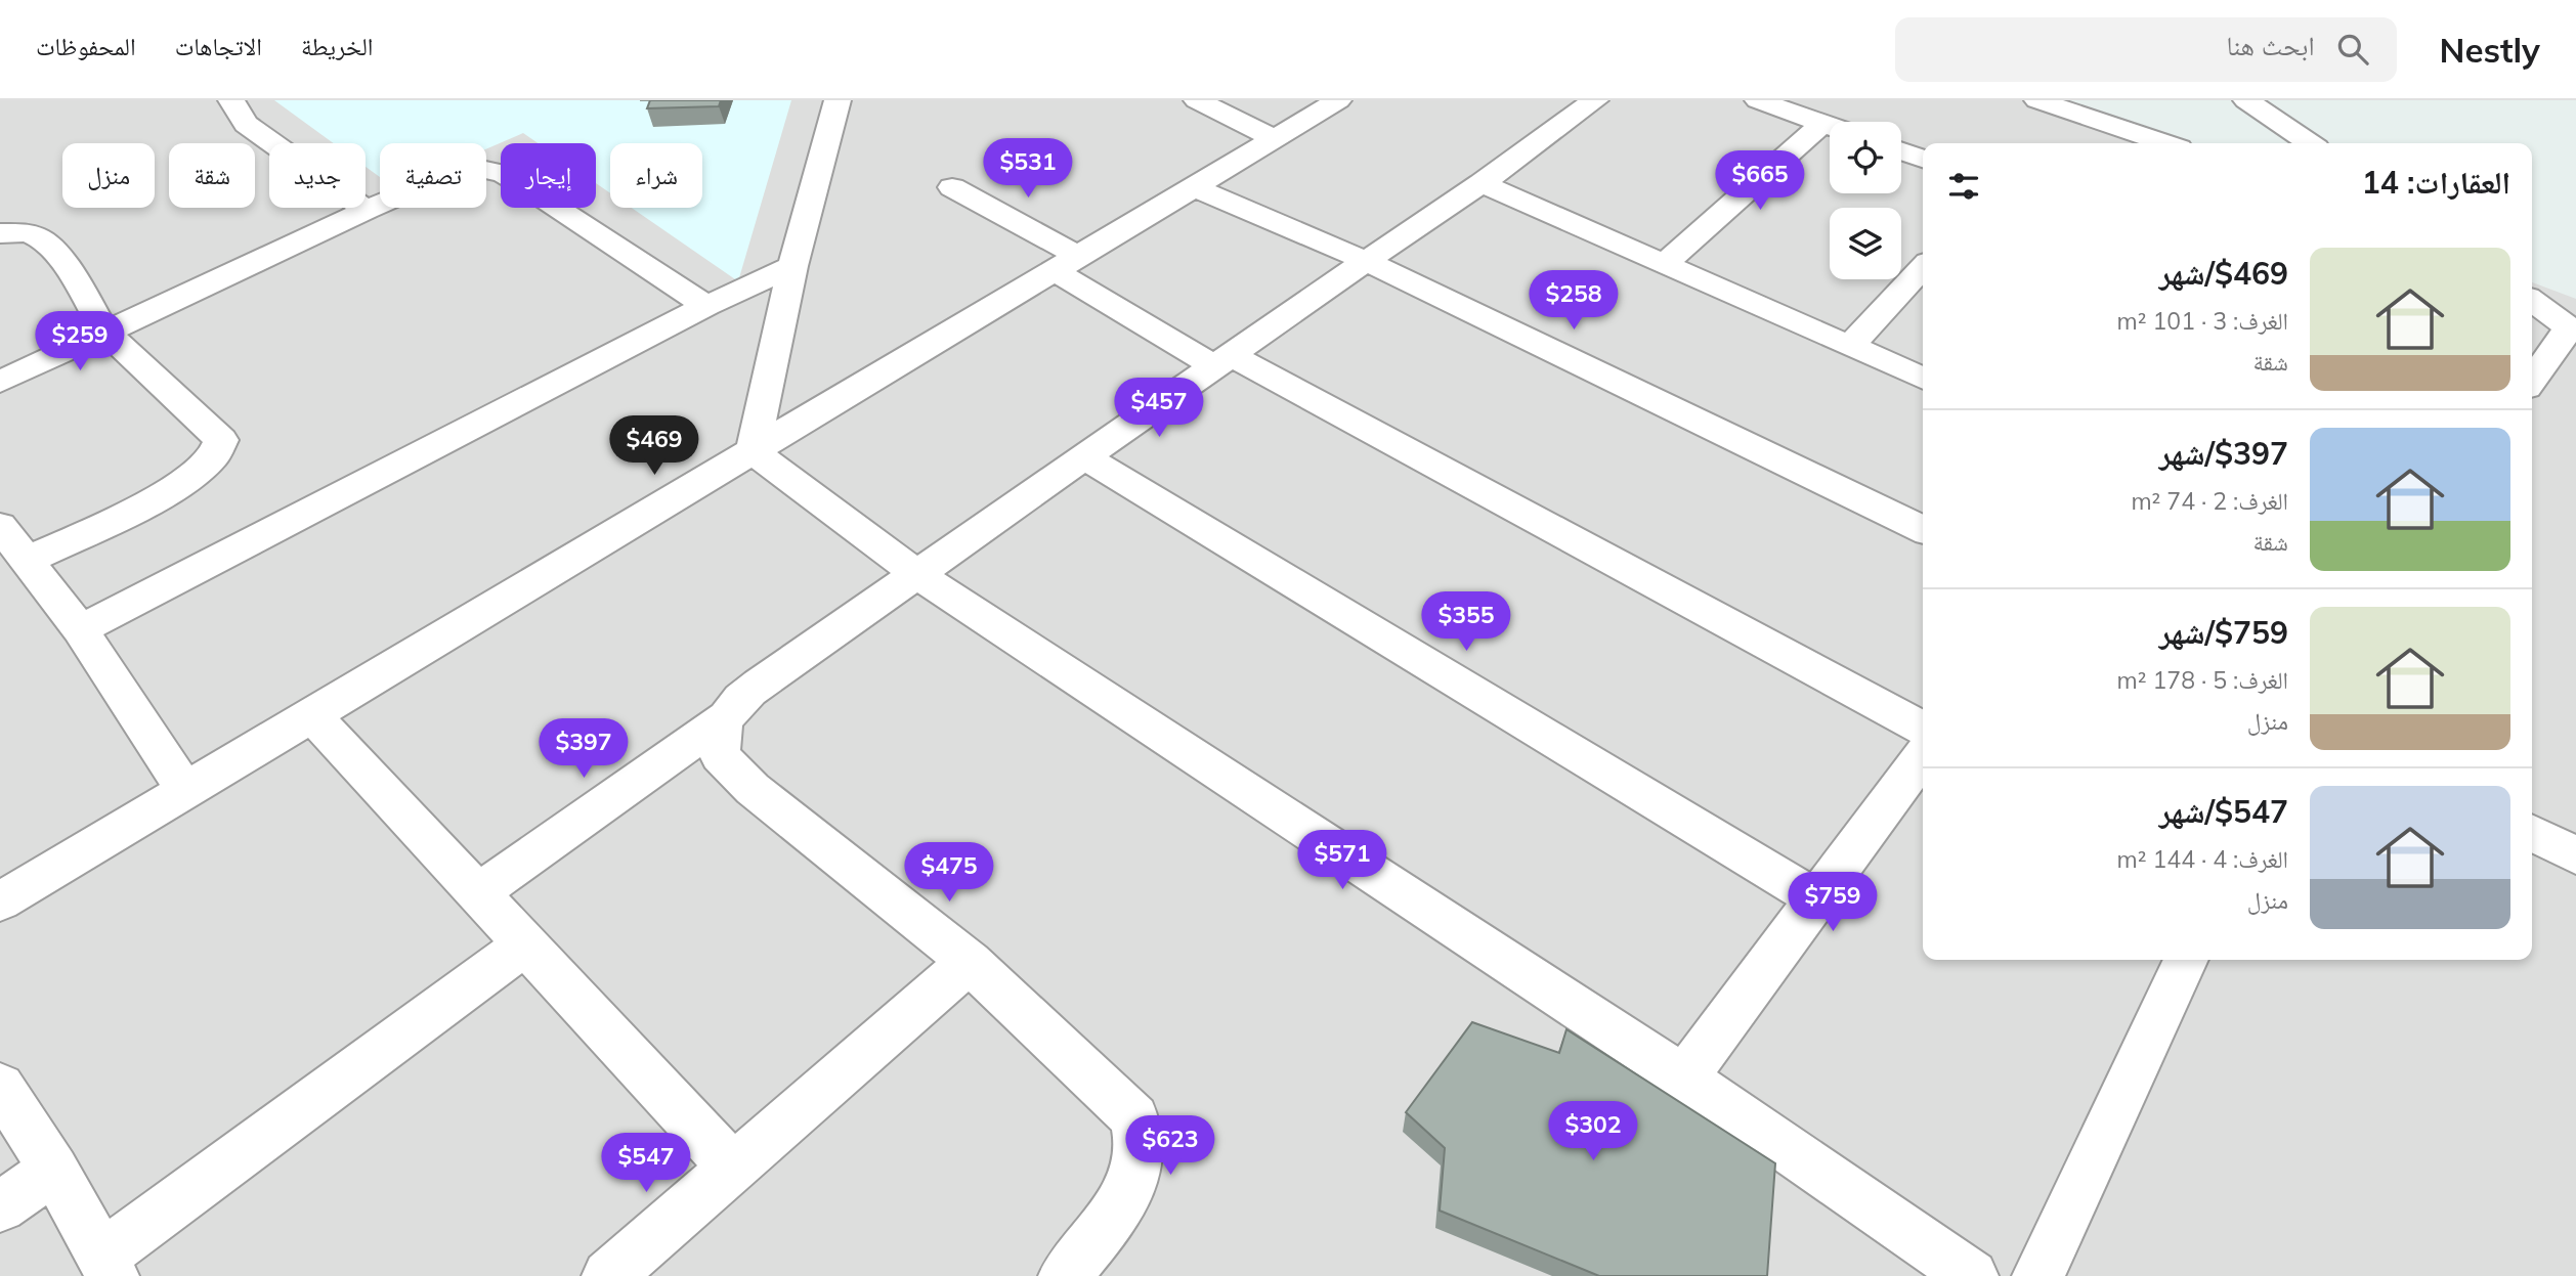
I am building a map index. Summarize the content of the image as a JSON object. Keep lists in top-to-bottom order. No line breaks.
{"page":{"header":"Nestly","search":"ابحث هنا","nav":["الخريطة","الاتجاهات","المحفوظات"],"price":["$531","$665","$258","$259","$457","$469","$355","$397","$571","$475","$759","$302","$623","$547"],"chip":["شراء","إيجار","تصفية","جديد","شقة","منزل"],"heading":"العقارات: 14","list":[{"name":"$469/شهر","note":"الغرف: 3 · 101 m² · شقة"},{"name":"$397/شهر","note":"الغرف: 2 · 74 m² · شقة"},{"name":"$759/شهر","note":"الغرف: 5 · 178 m² · منزل"},{"name":"$547/شهر","note":"الغرف: 4 · 144 m² · منزل"}]}}
